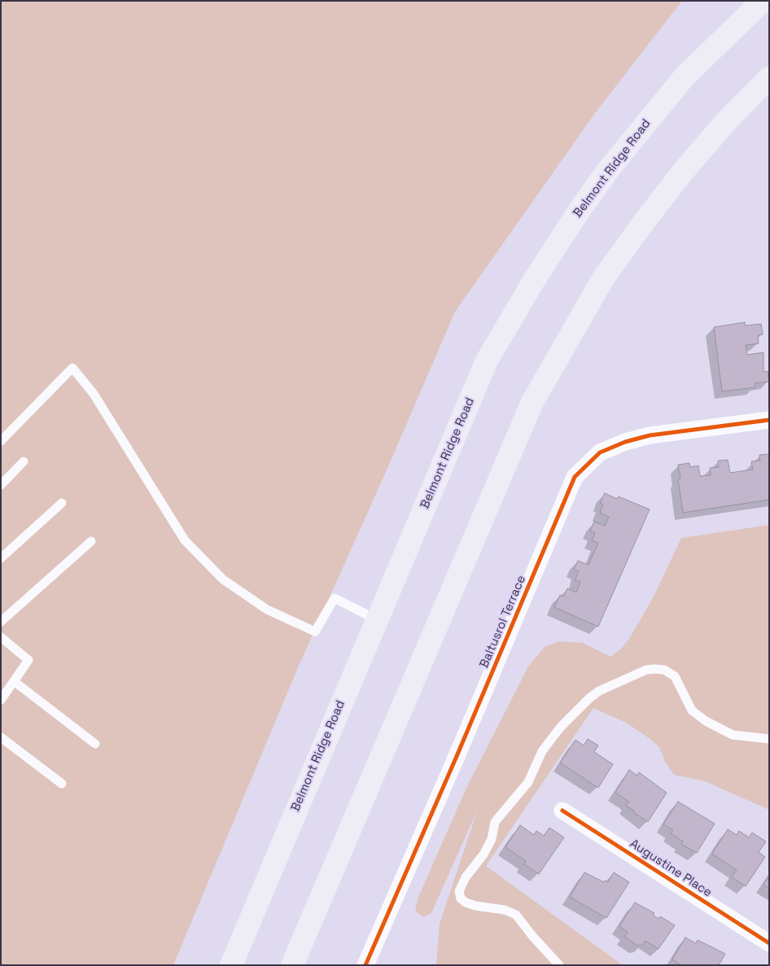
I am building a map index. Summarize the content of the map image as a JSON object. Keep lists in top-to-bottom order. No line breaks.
{"streets":{"main road":["Belmont Ridge Road"],"street":["Baltusrol Terrace","Augustine Place"]}}
